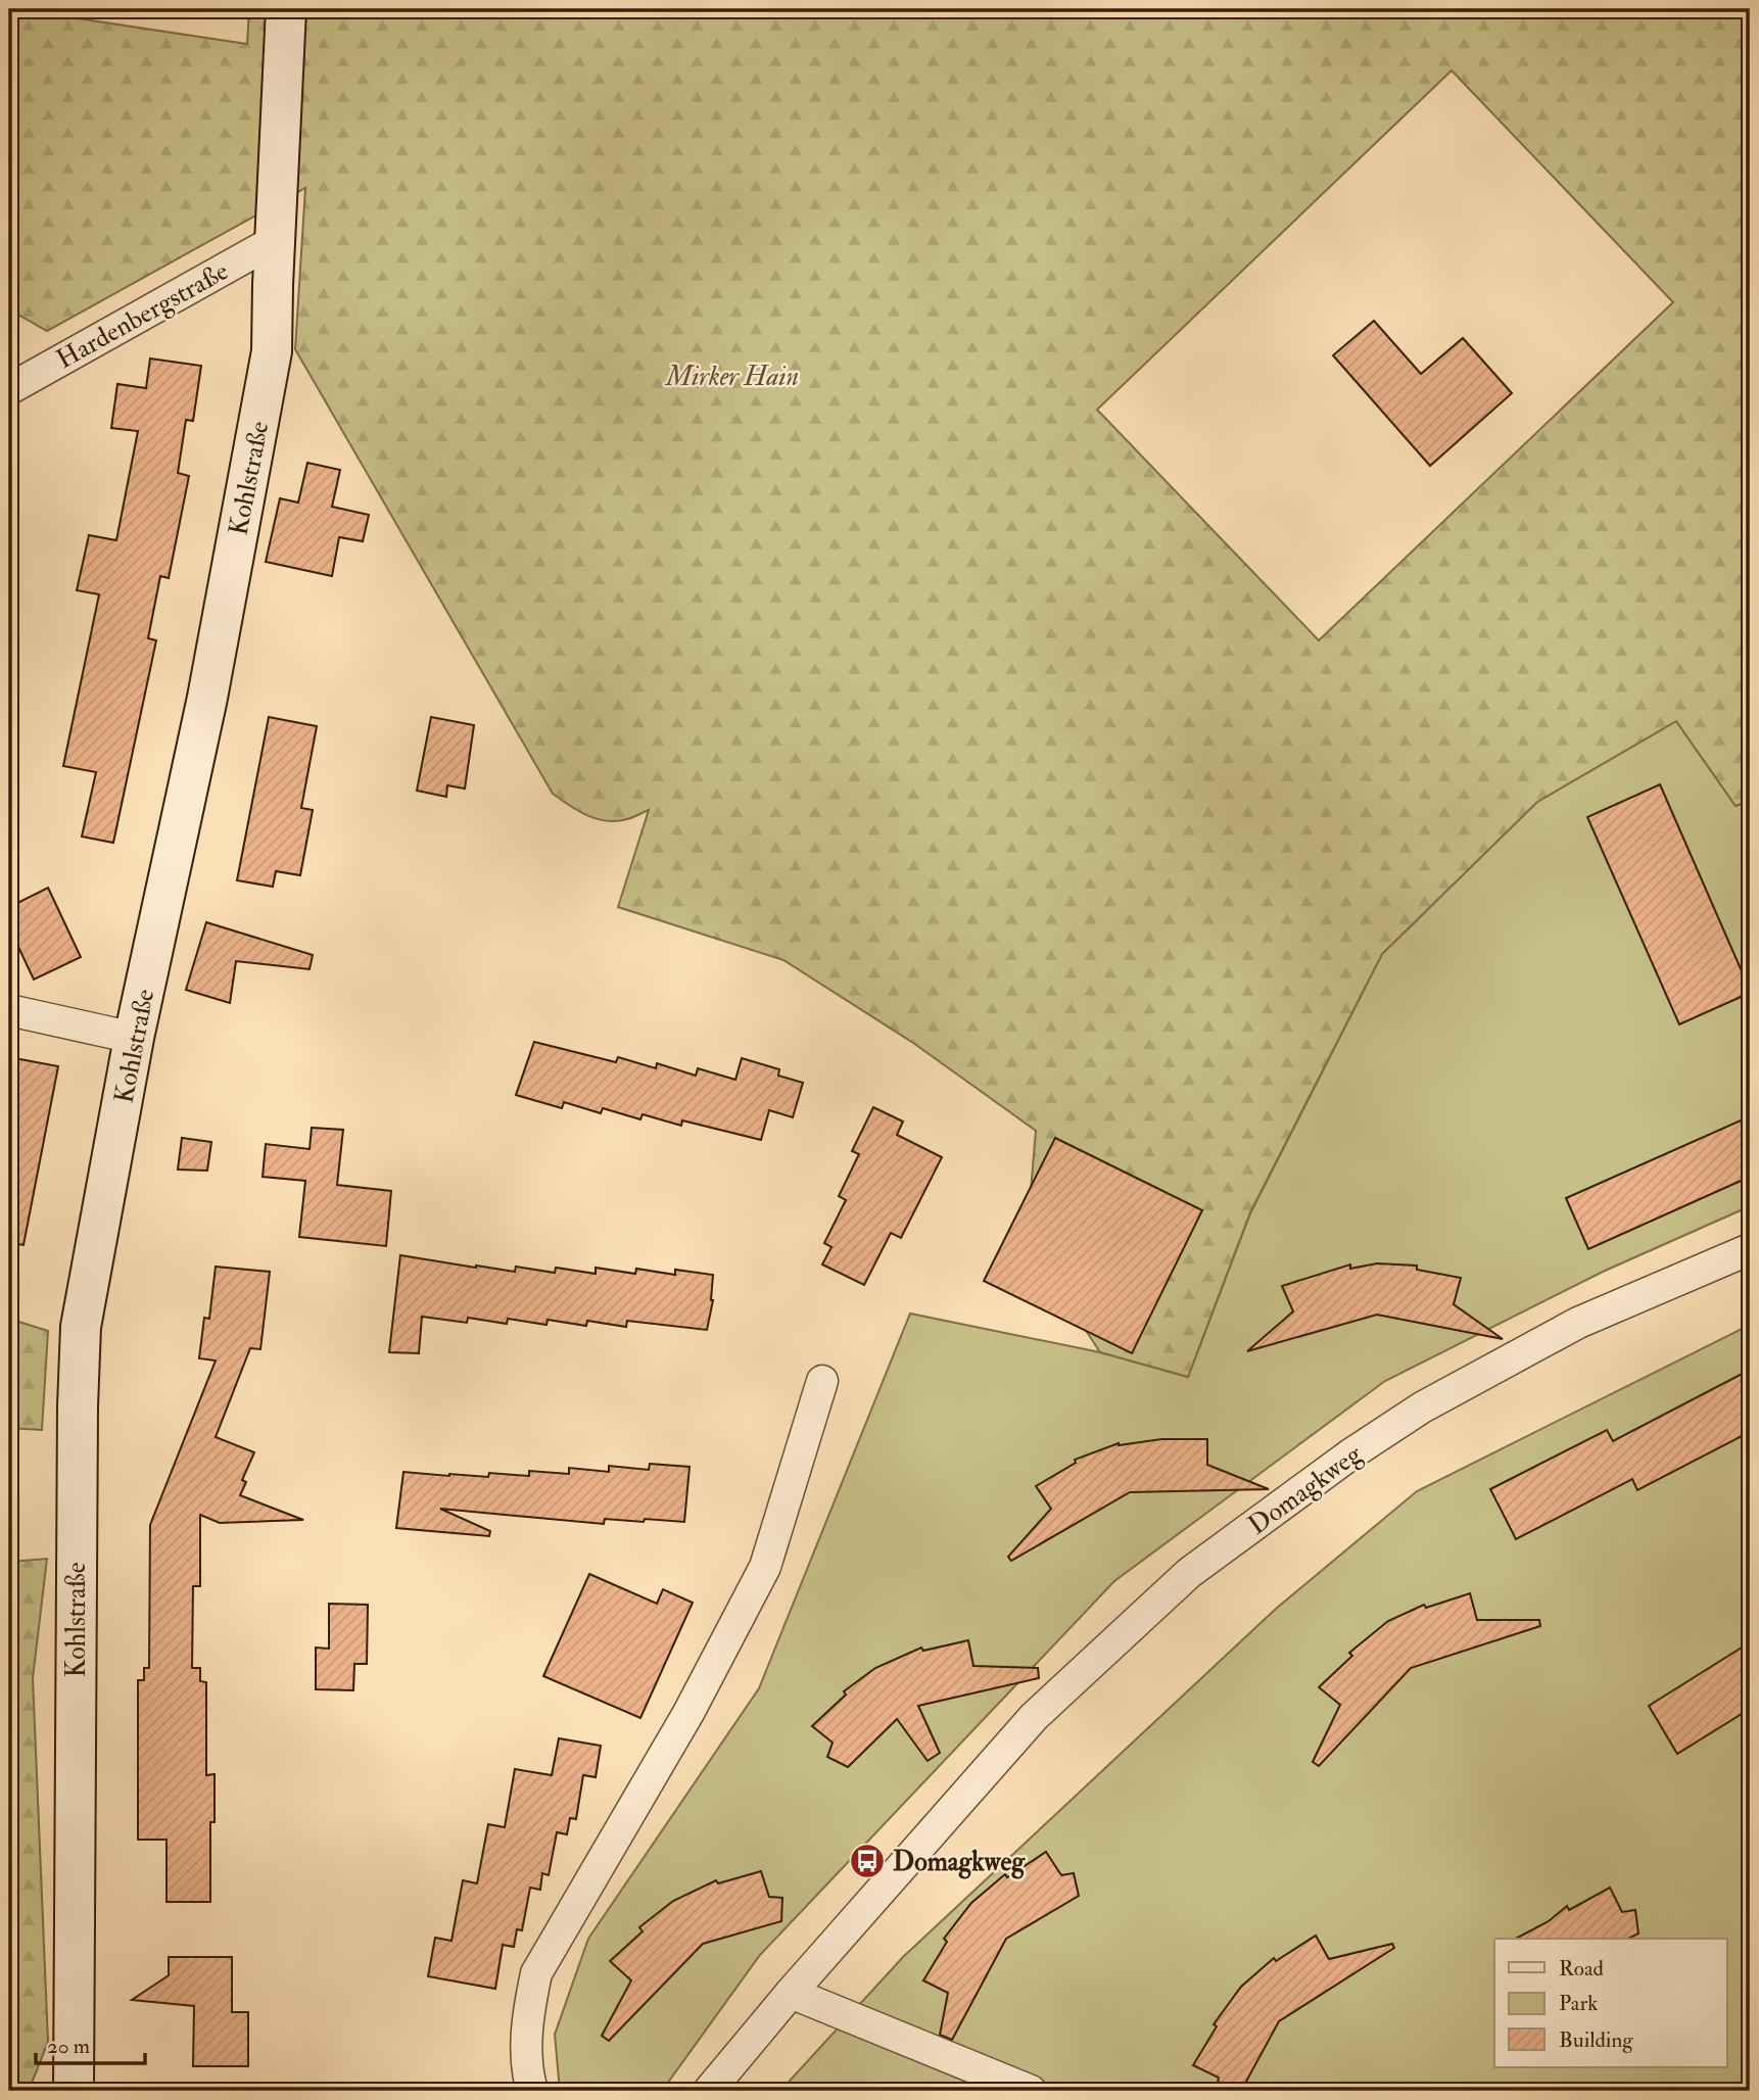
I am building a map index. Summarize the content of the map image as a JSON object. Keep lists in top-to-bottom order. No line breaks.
{"streets":{"street":["Hardenbergstraße","Kohlstraße","Domagkweg"]},"crossings":[["Hardenbergstraße","Kohlstraße"]],"parks":["Mirker Hain"],"places":{"bus stop":["Domagkweg"]},"legend":["Road","Park","Building"],"scale_bar":"20 m"}
